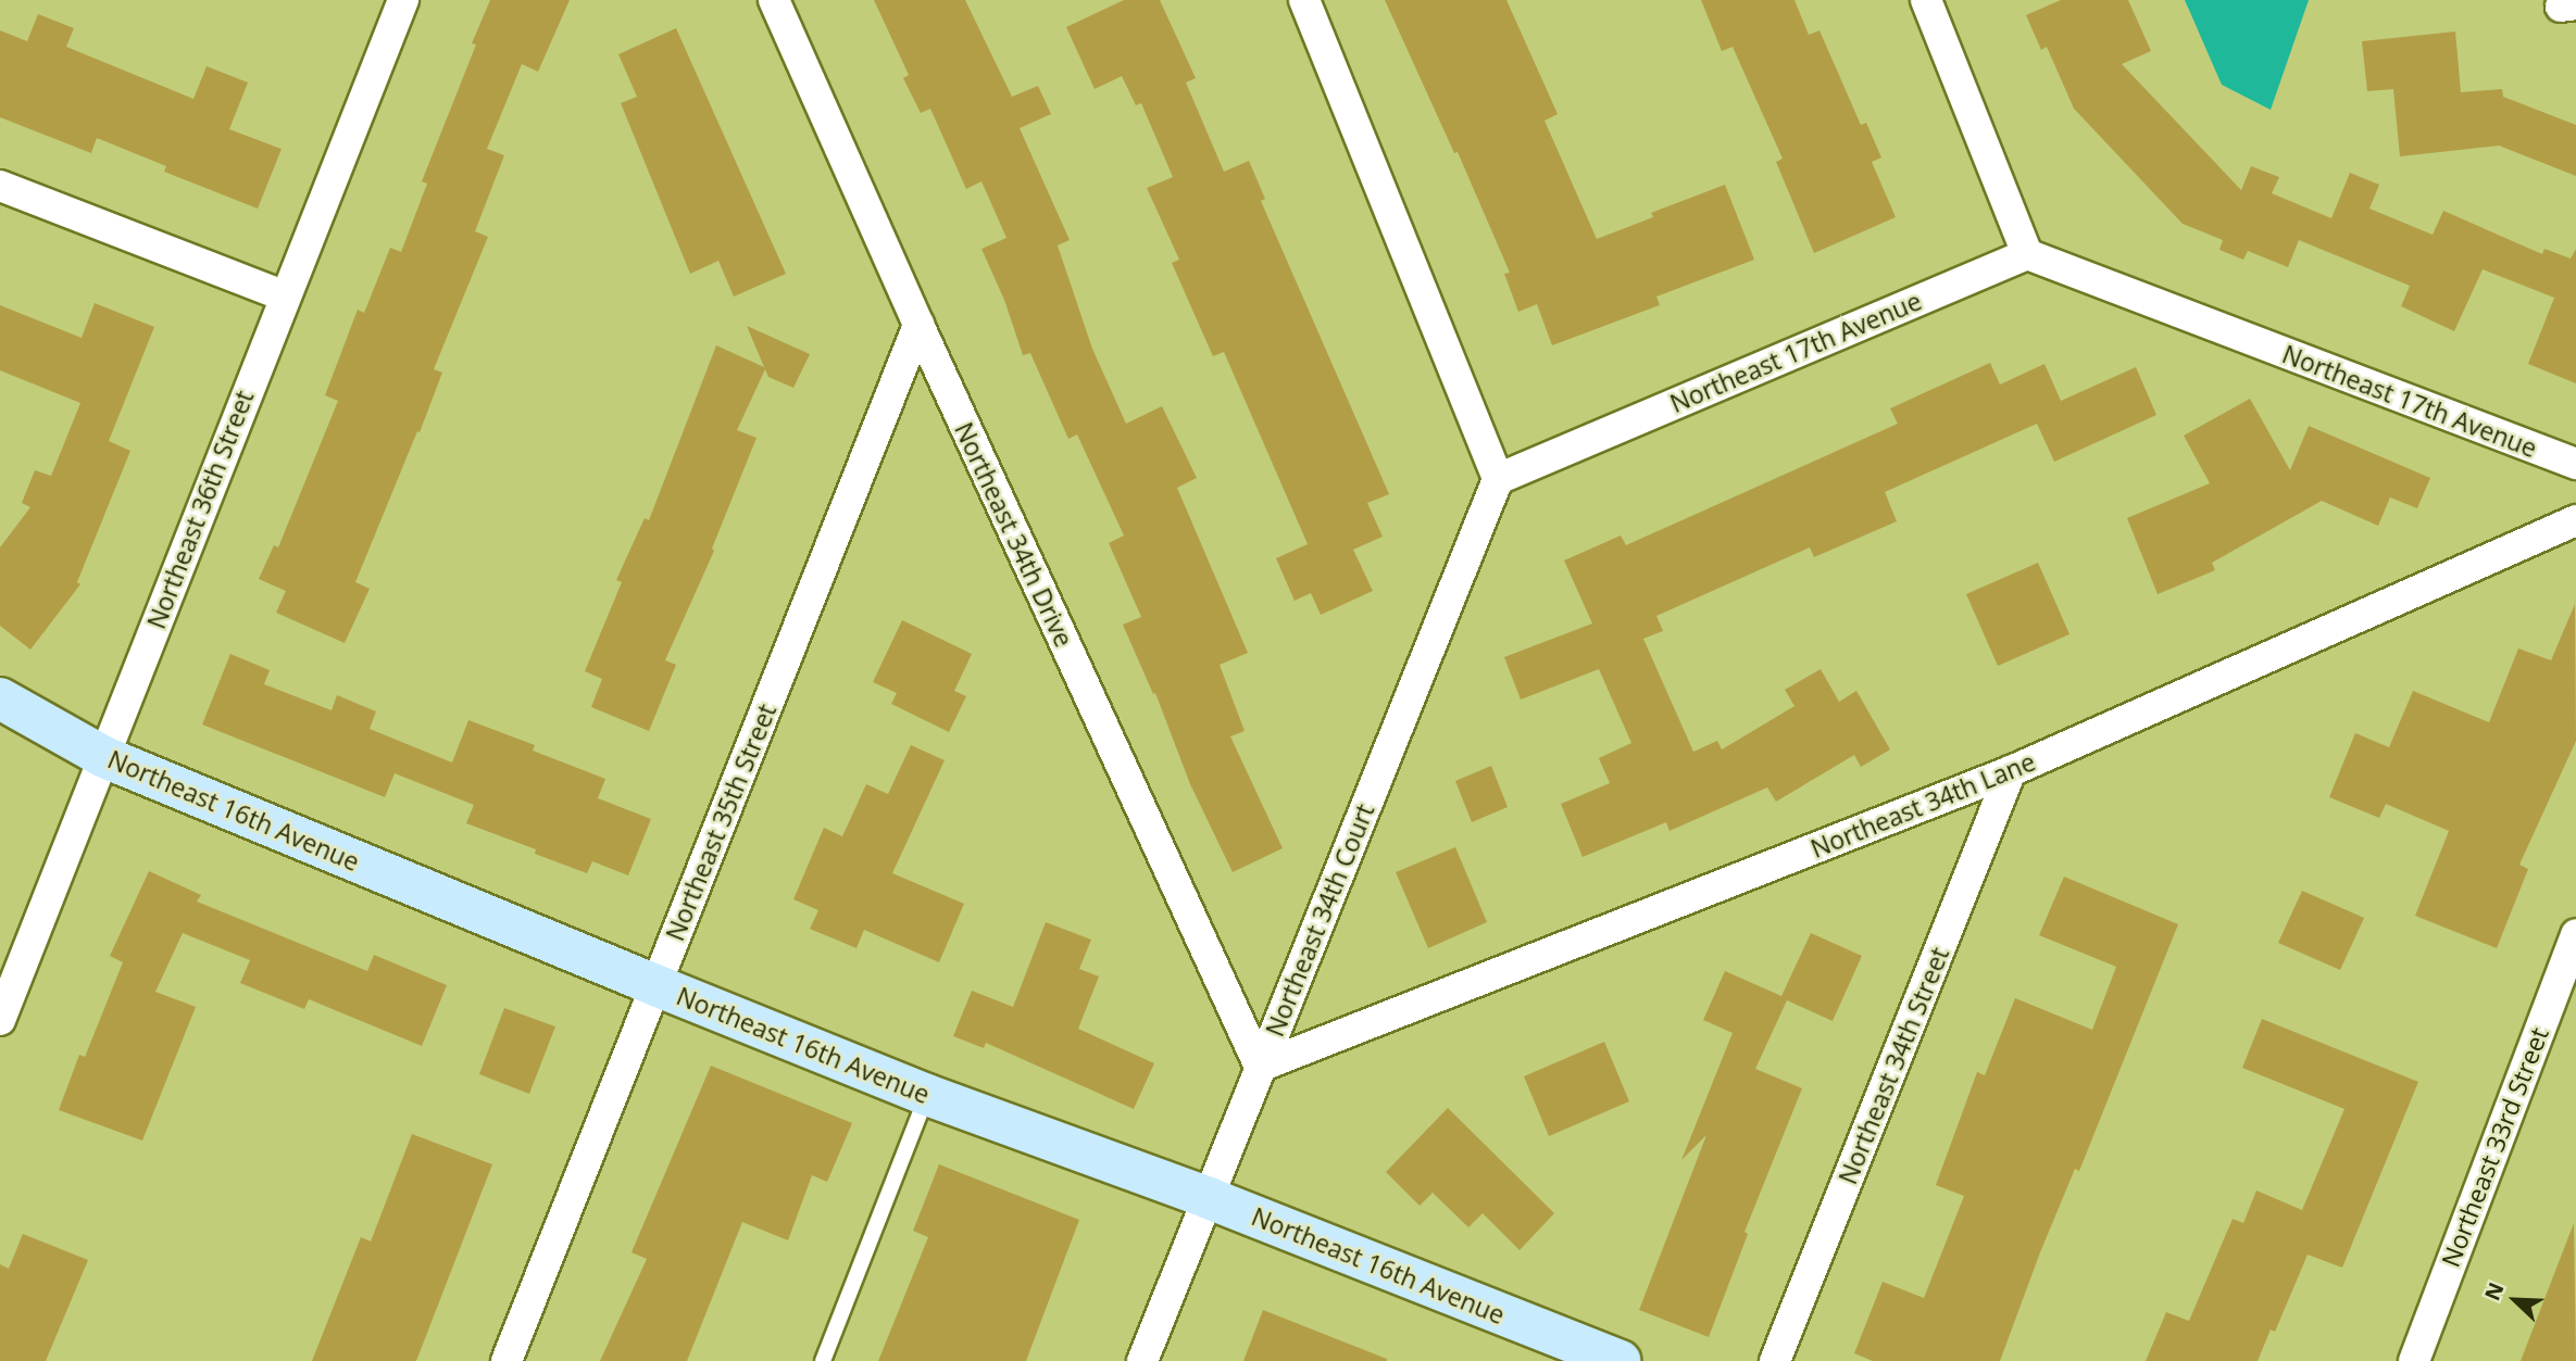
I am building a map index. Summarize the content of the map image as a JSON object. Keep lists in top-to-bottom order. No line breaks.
{"streets":{"street":["Northeast 17th Avenue","Northeast 36th Street","Northeast 34th Drive","Northeast 34th Lane","Northeast 16th Avenue","Northeast 35th Street","Northeast 34th Court","Northeast 34th Street","Northeast 33rd Street"]},"crossings":[["Northeast 17th Avenue","Northeast 34th Court"],["Northeast 36th Street","Northeast 16th Avenue"],["Northeast 34th Drive","Northeast 34th Lane"],["Northeast 34th Drive","Northeast 35th Street"],["Northeast 34th Drive","Northeast 34th Court"],["Northeast 34th Lane","Northeast 34th Court"],["Northeast 34th Lane","Northeast 34th Street"],["Northeast 16th Avenue","Northeast 35th Street"],["Northeast 16th Avenue","Northeast 34th Court"]],"north":"top left"}
